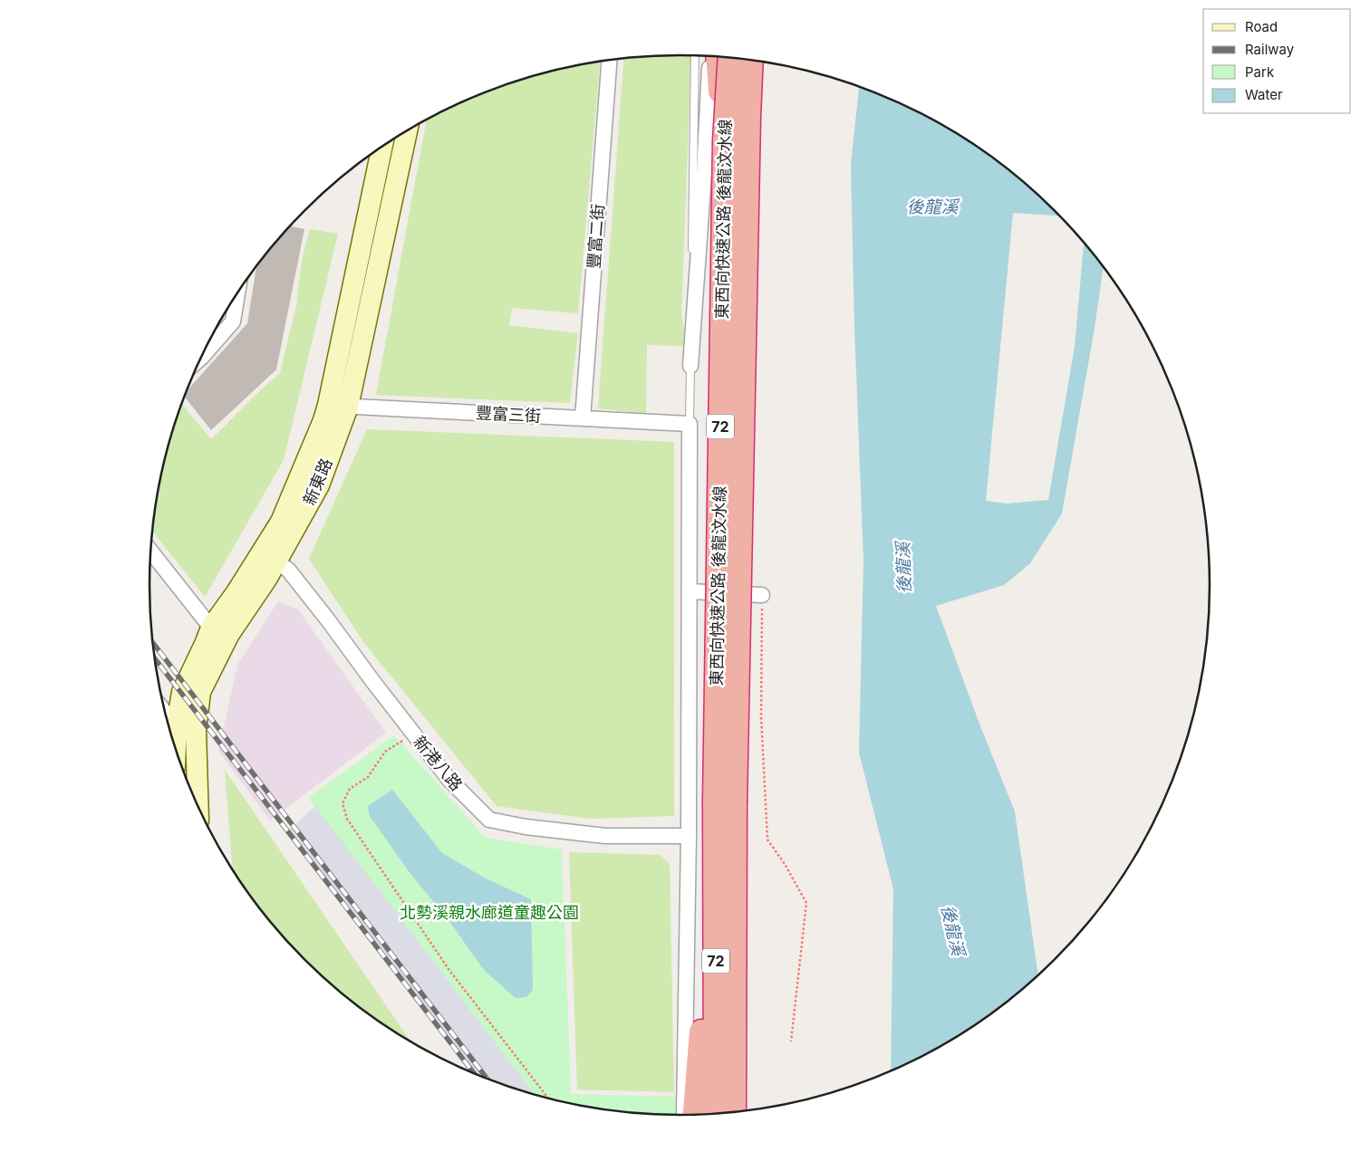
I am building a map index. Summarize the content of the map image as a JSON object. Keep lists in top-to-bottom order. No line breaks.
{"streets":{"highway":["東西向快速公路 後龍汶水線","72"],"main road":["新東路"],"street":["豐富二街","豐富三街","新港八路"]},"crossings":[["豐富二街","豐富三街"],["豐富三街","新東路"],["新東路","新港八路"]],"water":["後龍溪"],"parks":["北勢溪親水廊道童趣公園"],"legend":["Road","Railway","Park","Water"]}
